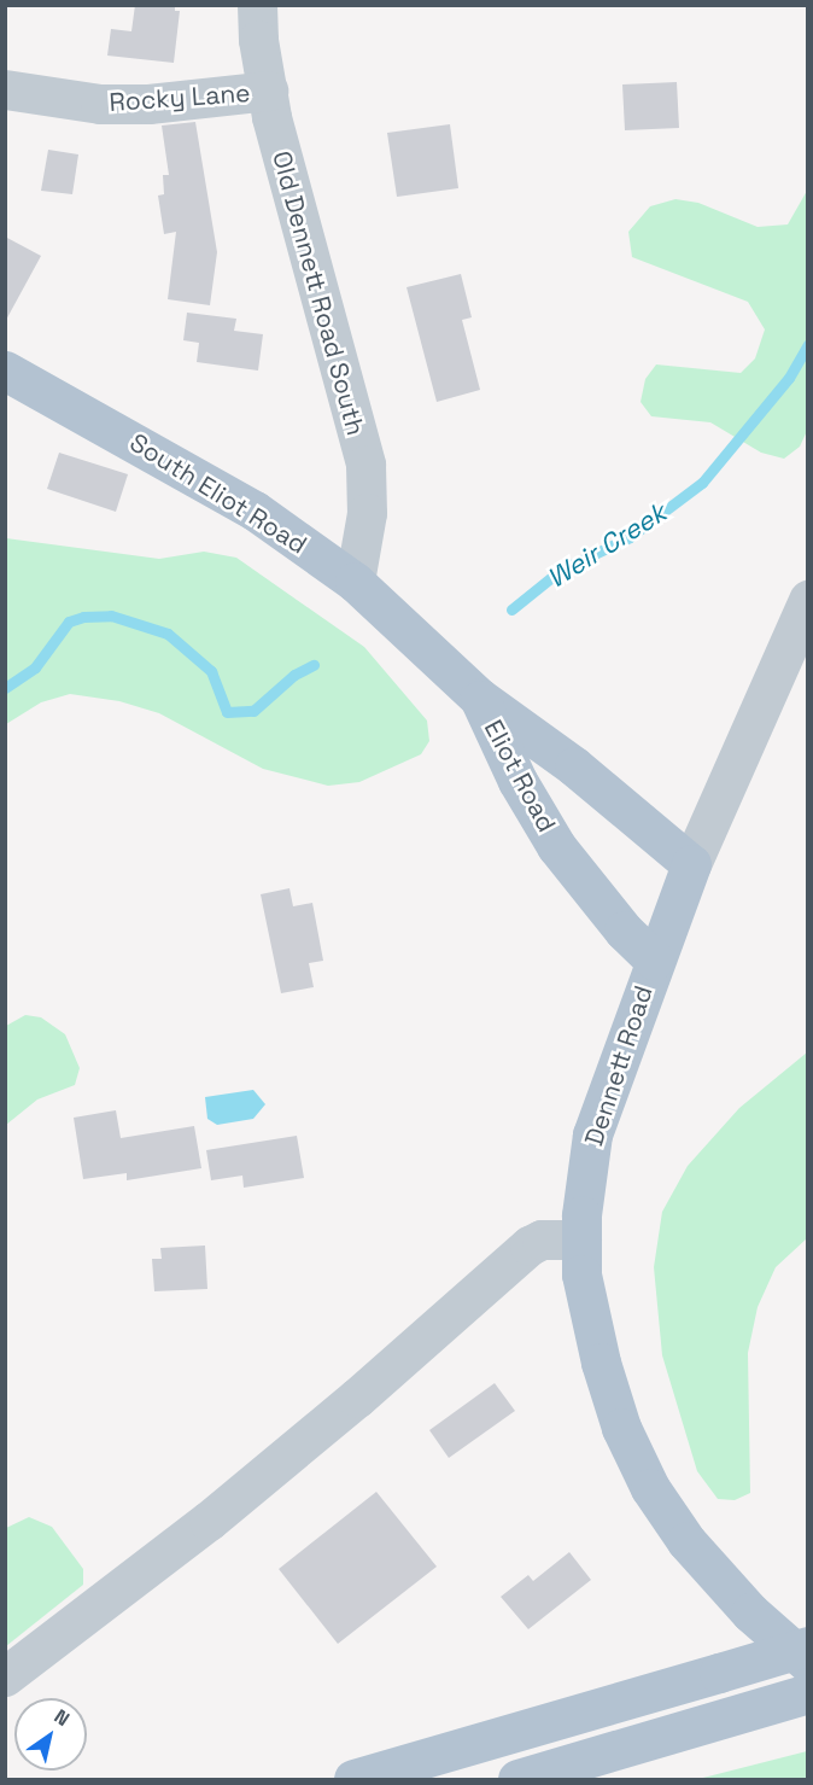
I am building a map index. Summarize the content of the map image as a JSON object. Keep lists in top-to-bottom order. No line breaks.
{"streets":{"main road":["South Eliot Road","Eliot Road","Dennett Road"],"street":["Rocky Lane","Old Dennett Road South"]},"crossings":[["Rocky Lane","Old Dennett Road South"],["Old Dennett Road South","South Eliot Road"],["South Eliot Road","Eliot Road"],["Eliot Road","Dennett Road"]],"water":["Weir Creek"],"north":"top right"}
